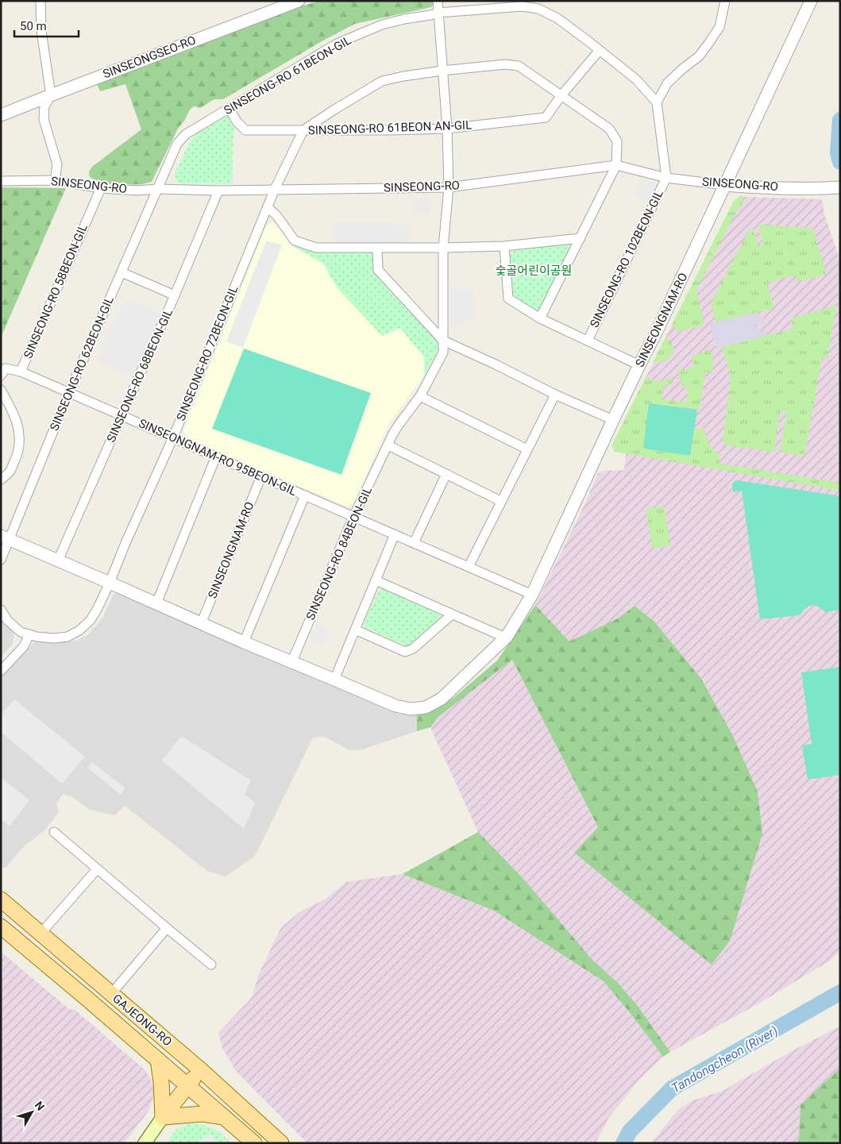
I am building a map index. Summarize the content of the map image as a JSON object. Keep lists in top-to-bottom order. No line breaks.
{"streets":{"main road":["GAJEONG-RO"],"street":["SINSEONGSEO-RO","SINSEONG-RO 61BEON-GIL","SINSEONG-RO 61BEON AN-GIL","SINSEONG-RO","SINSEONG-RO 102BEON-GIL","SINSEONG-RO 58BEON-GIL","SINSEONGNAM-RO","SINSEONG-RO 72BEON-GIL","SINSEONG-RO 62BEON-GIL","SINSEONG-RO 68BEON-GIL","SINSEONGNAM-RO 95BEON-GIL","SINSEONG-RO 84BEON-GIL"]},"crossings":[["SINSEONG-RO 61BEON-GIL","SINSEONG-RO 61BEON AN-GIL"],["SINSEONG-RO 61BEON-GIL","SINSEONG-RO"],["SINSEONG-RO 61BEON-GIL","SINSEONG-RO 62BEON-GIL"],["SINSEONG-RO 61BEON-GIL","SINSEONG-RO 84BEON-GIL"],["SINSEONG-RO 61BEON AN-GIL","SINSEONG-RO 72BEON-GIL"],["SINSEONG-RO 61BEON AN-GIL","SINSEONG-RO 84BEON-GIL"],["SINSEONG-RO","SINSEONG-RO 102BEON-GIL"],["SINSEONG-RO","SINSEONG-RO 58BEON-GIL"],["SINSEONG-RO","SINSEONGNAM-RO"],["SINSEONG-RO","SINSEONG-RO 72BEON-GIL"],["SINSEONG-RO","SINSEONG-RO 62BEON-GIL"],["SINSEONG-RO","SINSEONG-RO 68BEON-GIL"],["SINSEONG-RO","SINSEONG-RO 84BEON-GIL"],["SINSEONG-RO 58BEON-GIL","SINSEONGNAM-RO 95BEON-GIL"],["SINSEONGNAM-RO","SINSEONG-RO 72BEON-GIL"],["SINSEONGNAM-RO","SINSEONG-RO 62BEON-GIL"],["SINSEONGNAM-RO","SINSEONG-RO 68BEON-GIL"],["SINSEONGNAM-RO","SINSEONGNAM-RO 95BEON-GIL"],["SINSEONGNAM-RO","SINSEONG-RO 84BEON-GIL"],["SINSEONG-RO 72BEON-GIL","SINSEONGNAM-RO 95BEON-GIL"],["SINSEONG-RO 62BEON-GIL","SINSEONGNAM-RO 95BEON-GIL"],["SINSEONG-RO 68BEON-GIL","SINSEONGNAM-RO 95BEON-GIL"],["SINSEONGNAM-RO 95BEON-GIL","SINSEONG-RO 84BEON-GIL"]],"water":["Tandongcheon (River)"],"parks":["숯골어린이공원"],"scale_bar":"50 m","north":"top right"}
